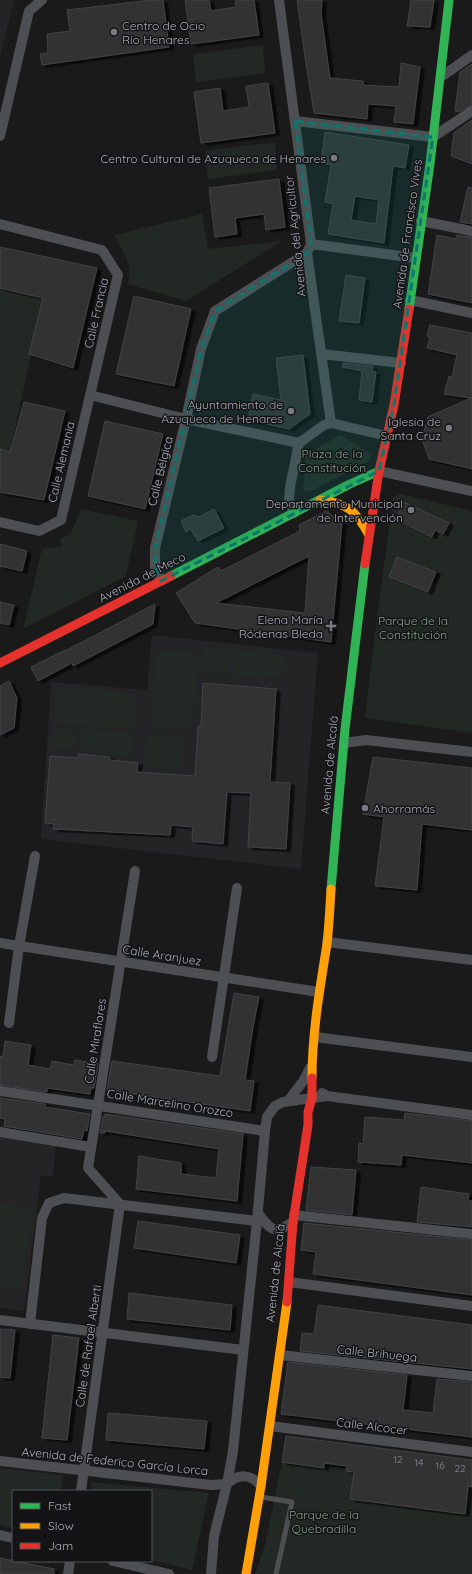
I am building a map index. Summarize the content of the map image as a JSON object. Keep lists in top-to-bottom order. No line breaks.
{"streets":{"street":["Avenida de Francisco Vives","Avenida del Agricultor","Calle Francia","Calle Alemania","Calle Bélgica","Avenida de Meco","Avenida de Alcalá","Calle Aranjuez","Calle Miraflores","Calle Marcelino Orozco","Calle de Rafael Alberti","Calle Brihuega","Calle Alcocer","Avenida de Federico García Lorca"]},"crossings":[["Avenida de Francisco Vives","Avenida de Meco"],["Avenida de Francisco Vives","Avenida de Alcalá"],["Avenida del Agricultor","Calle Bélgica"],["Calle Francia","Calle Alemania"],["Calle Bélgica","Avenida de Meco"],["Avenida de Meco","Avenida de Alcalá"],["Avenida de Alcalá","Calle Aranjuez"],["Avenida de Alcalá","Calle Marcelino Orozco"],["Avenida de Alcalá","Calle Brihuega"],["Avenida de Alcalá","Calle Alcocer"],["Avenida de Alcalá","Avenida de Federico García Lorca"],["Calle Aranjuez","Calle Miraflores"],["Calle Miraflores","Calle Marcelino Orozco"],["Calle Miraflores","Calle de Rafael Alberti"],["Calle de Rafael Alberti","Avenida de Federico García Lorca"]],"parks":["Plaza de la Constitución","Parque de la Constitución","Parque de la Quebradilla"],"places":{"other":["Centro de Ocio Río Henares","Centro Cultural de Azuqueca de Henares","Ayuntamiento de Azuqueca de Henares","Iglesia de Santa Cruz","Departamento Municipal de Intervención","Ahorramás"],"health":["Elena María Ródenas Bleda"]},"house_numbers":["12","14","16","22"],"legend":["Fast","Slow","Jam"]}
